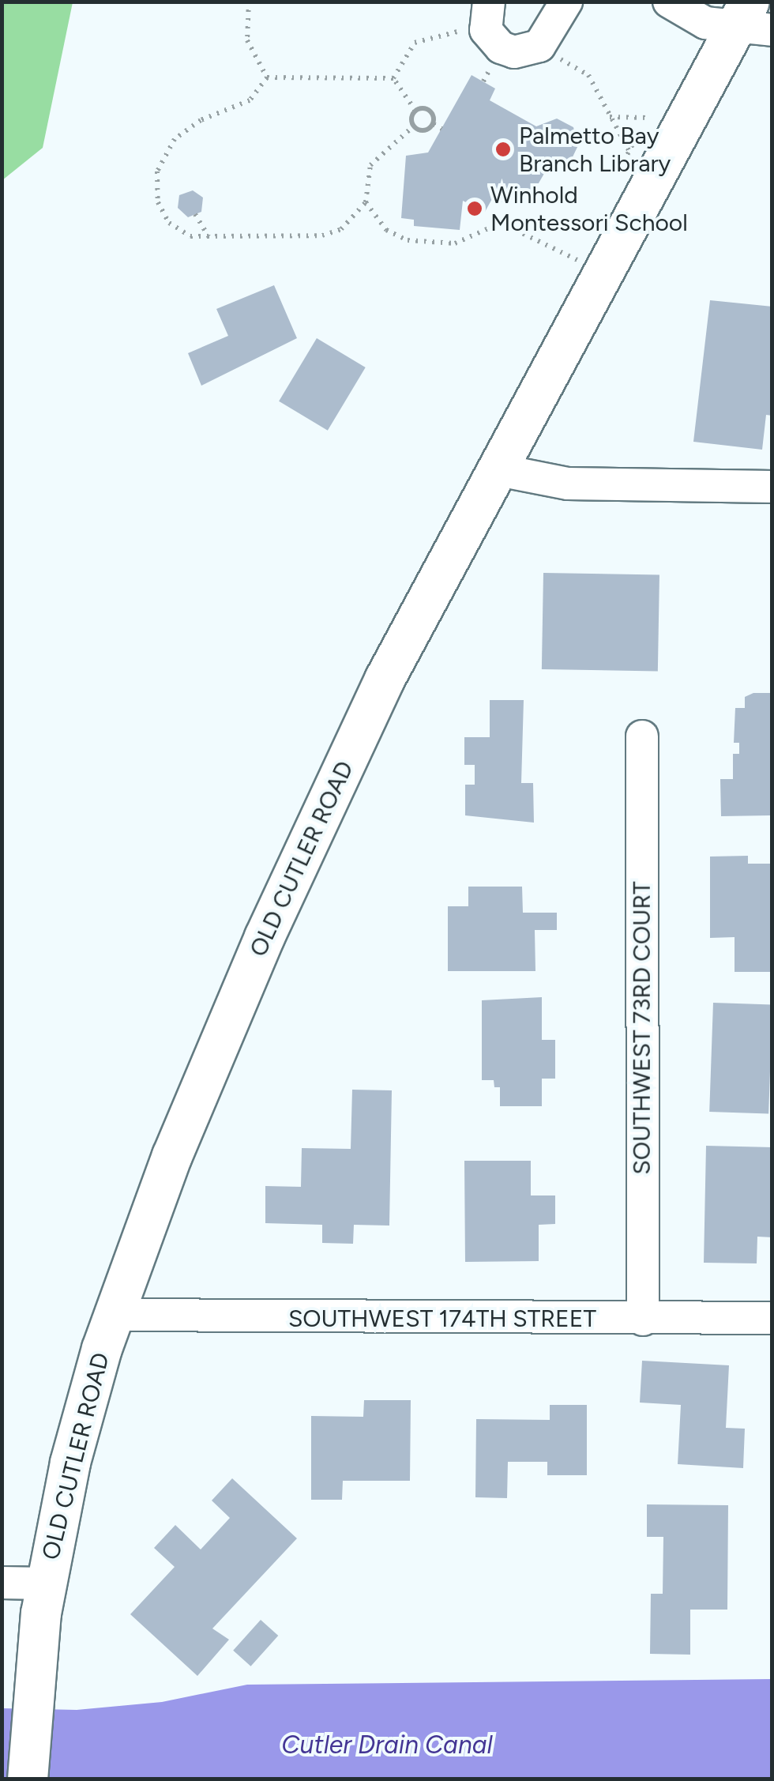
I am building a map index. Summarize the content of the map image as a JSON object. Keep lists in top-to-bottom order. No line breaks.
{"streets":{"main road":["OLD CUTLER ROAD"],"street":["SOUTHWEST 73RD COURT","SOUTHWEST 174TH STREET"]},"crossings":[["OLD CUTLER ROAD","SOUTHWEST 174TH STREET"],["SOUTHWEST 73RD COURT","SOUTHWEST 174TH STREET"]],"water":["Cutler Drain Canal"],"places":["Palmetto Bay Branch Library","Winhold Montessori School"]}
